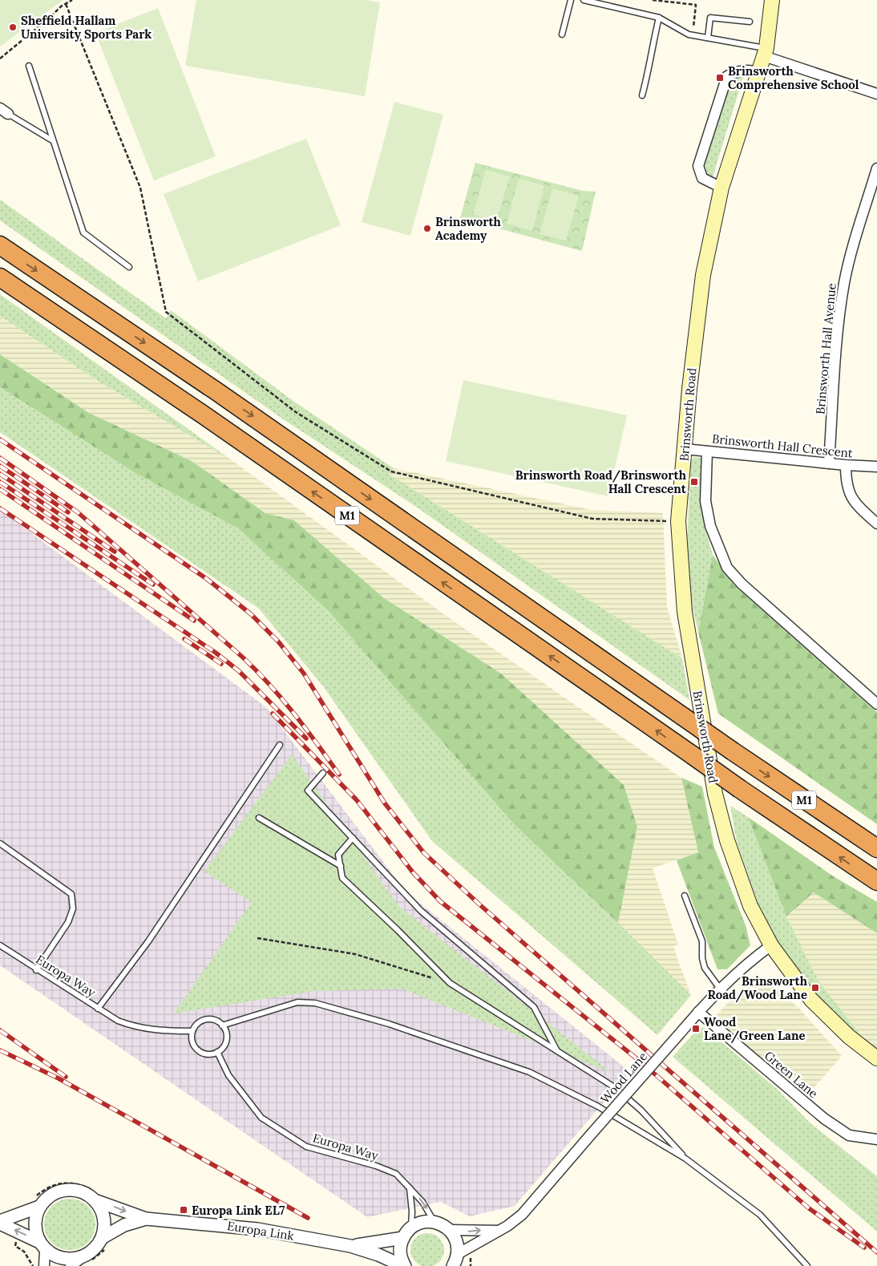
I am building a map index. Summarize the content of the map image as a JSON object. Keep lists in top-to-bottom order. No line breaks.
{"streets":{"highway":["M1"],"main road":["Brinsworth Road"],"street":["Brinsworth Hall Avenue","Brinsworth Hall Crescent","Green Lane","Wood Lane","Europa Link"],"lane":["Europa Way"]},"crossings":[["Brinsworth Hall Avenue","Brinsworth Hall Crescent"],["Brinsworth Road","Brinsworth Hall Crescent"],["Brinsworth Road","Wood Lane"],["Green Lane","Wood Lane"]],"places":{"other":["Sheffield Hallam University Sports Park","Brinsworth Academy"],"transit":["Brinsworth Comprehensive School","Brinsworth Road/Brinsworth Hall Crescent","Brinsworth Road/Wood Lane","Wood Lane/Green Lane","Europa Link EL7"]}}
